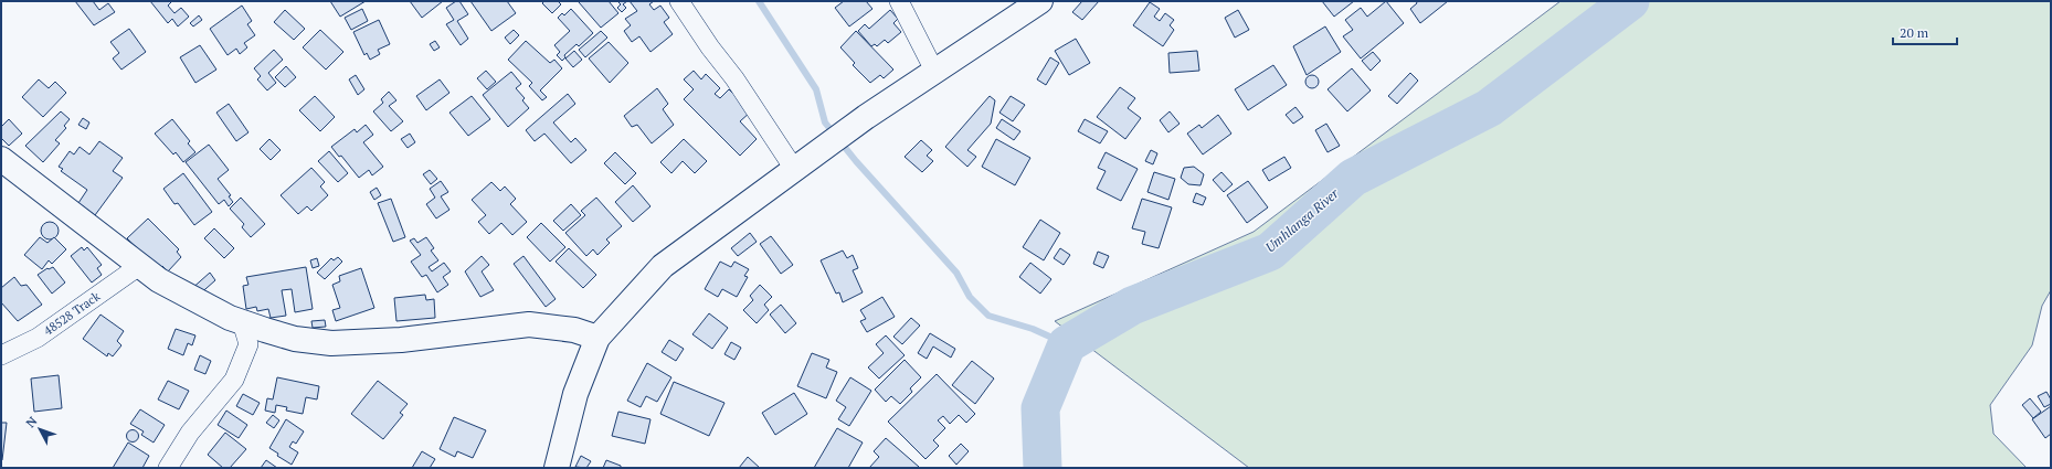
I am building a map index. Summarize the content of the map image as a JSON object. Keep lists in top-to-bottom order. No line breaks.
{"streets":{"street":["48528 Track"]},"water":["Umhlanga River"],"scale_bar":"20 m","north":"top left"}
